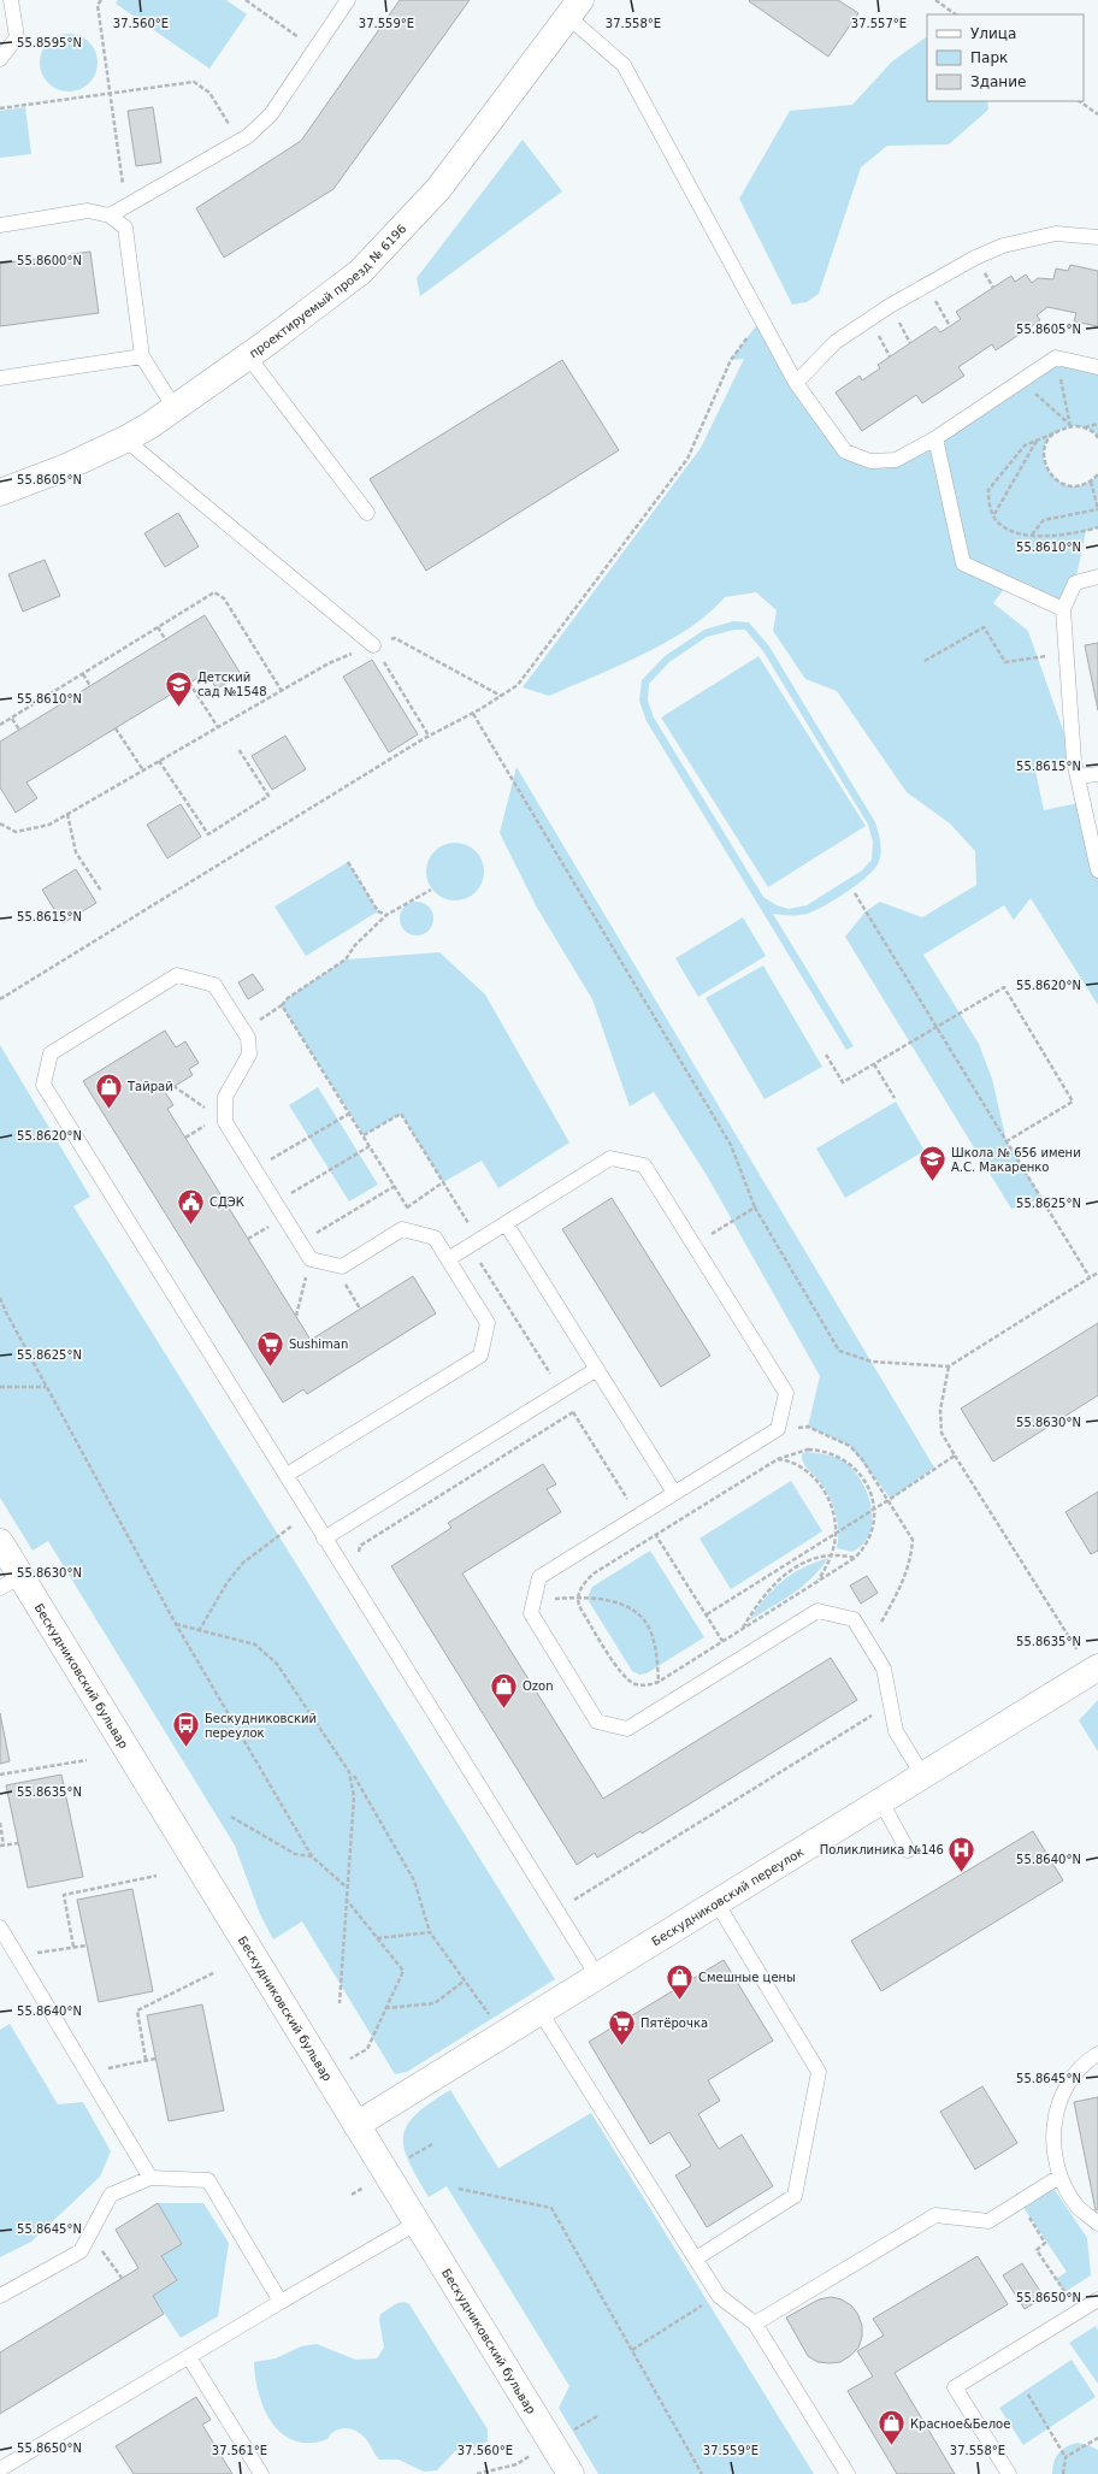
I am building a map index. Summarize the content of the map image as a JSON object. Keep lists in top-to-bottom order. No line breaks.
{"streets":{"street":["проектируемый проезд № 6196","Бескудниковский бульвар","Бескудниковский переулок"]},"crossings":[["Бескудниковский бульвар","Бескудниковский переулок"]],"places":{"school or university":["Детский сад №1548","Школа № 656 имени А.С. Макаренко"],"shop":["Тайрай","Ozon","Смешные цены","Красное&Белое"],"public building":["СДЭК"],"supermarket":["Sushiman","Пятёрочка"],"bus stop":["Бескудниковский переулок"],"hospital":["Поликлиника №146"]},"legend":["Улица","Парк","Здание"],"coordinates":["37.560°E","37.559°E","37.558°E","37.557°E","55.8595°N","55.8600°N","55.8605°N","55.8610°N","55.8615°N","55.8620°N","55.8625°N","55.8630°N","55.8635°N","55.8640°N","55.8645°N","55.8650°N","37.561°E"]}
